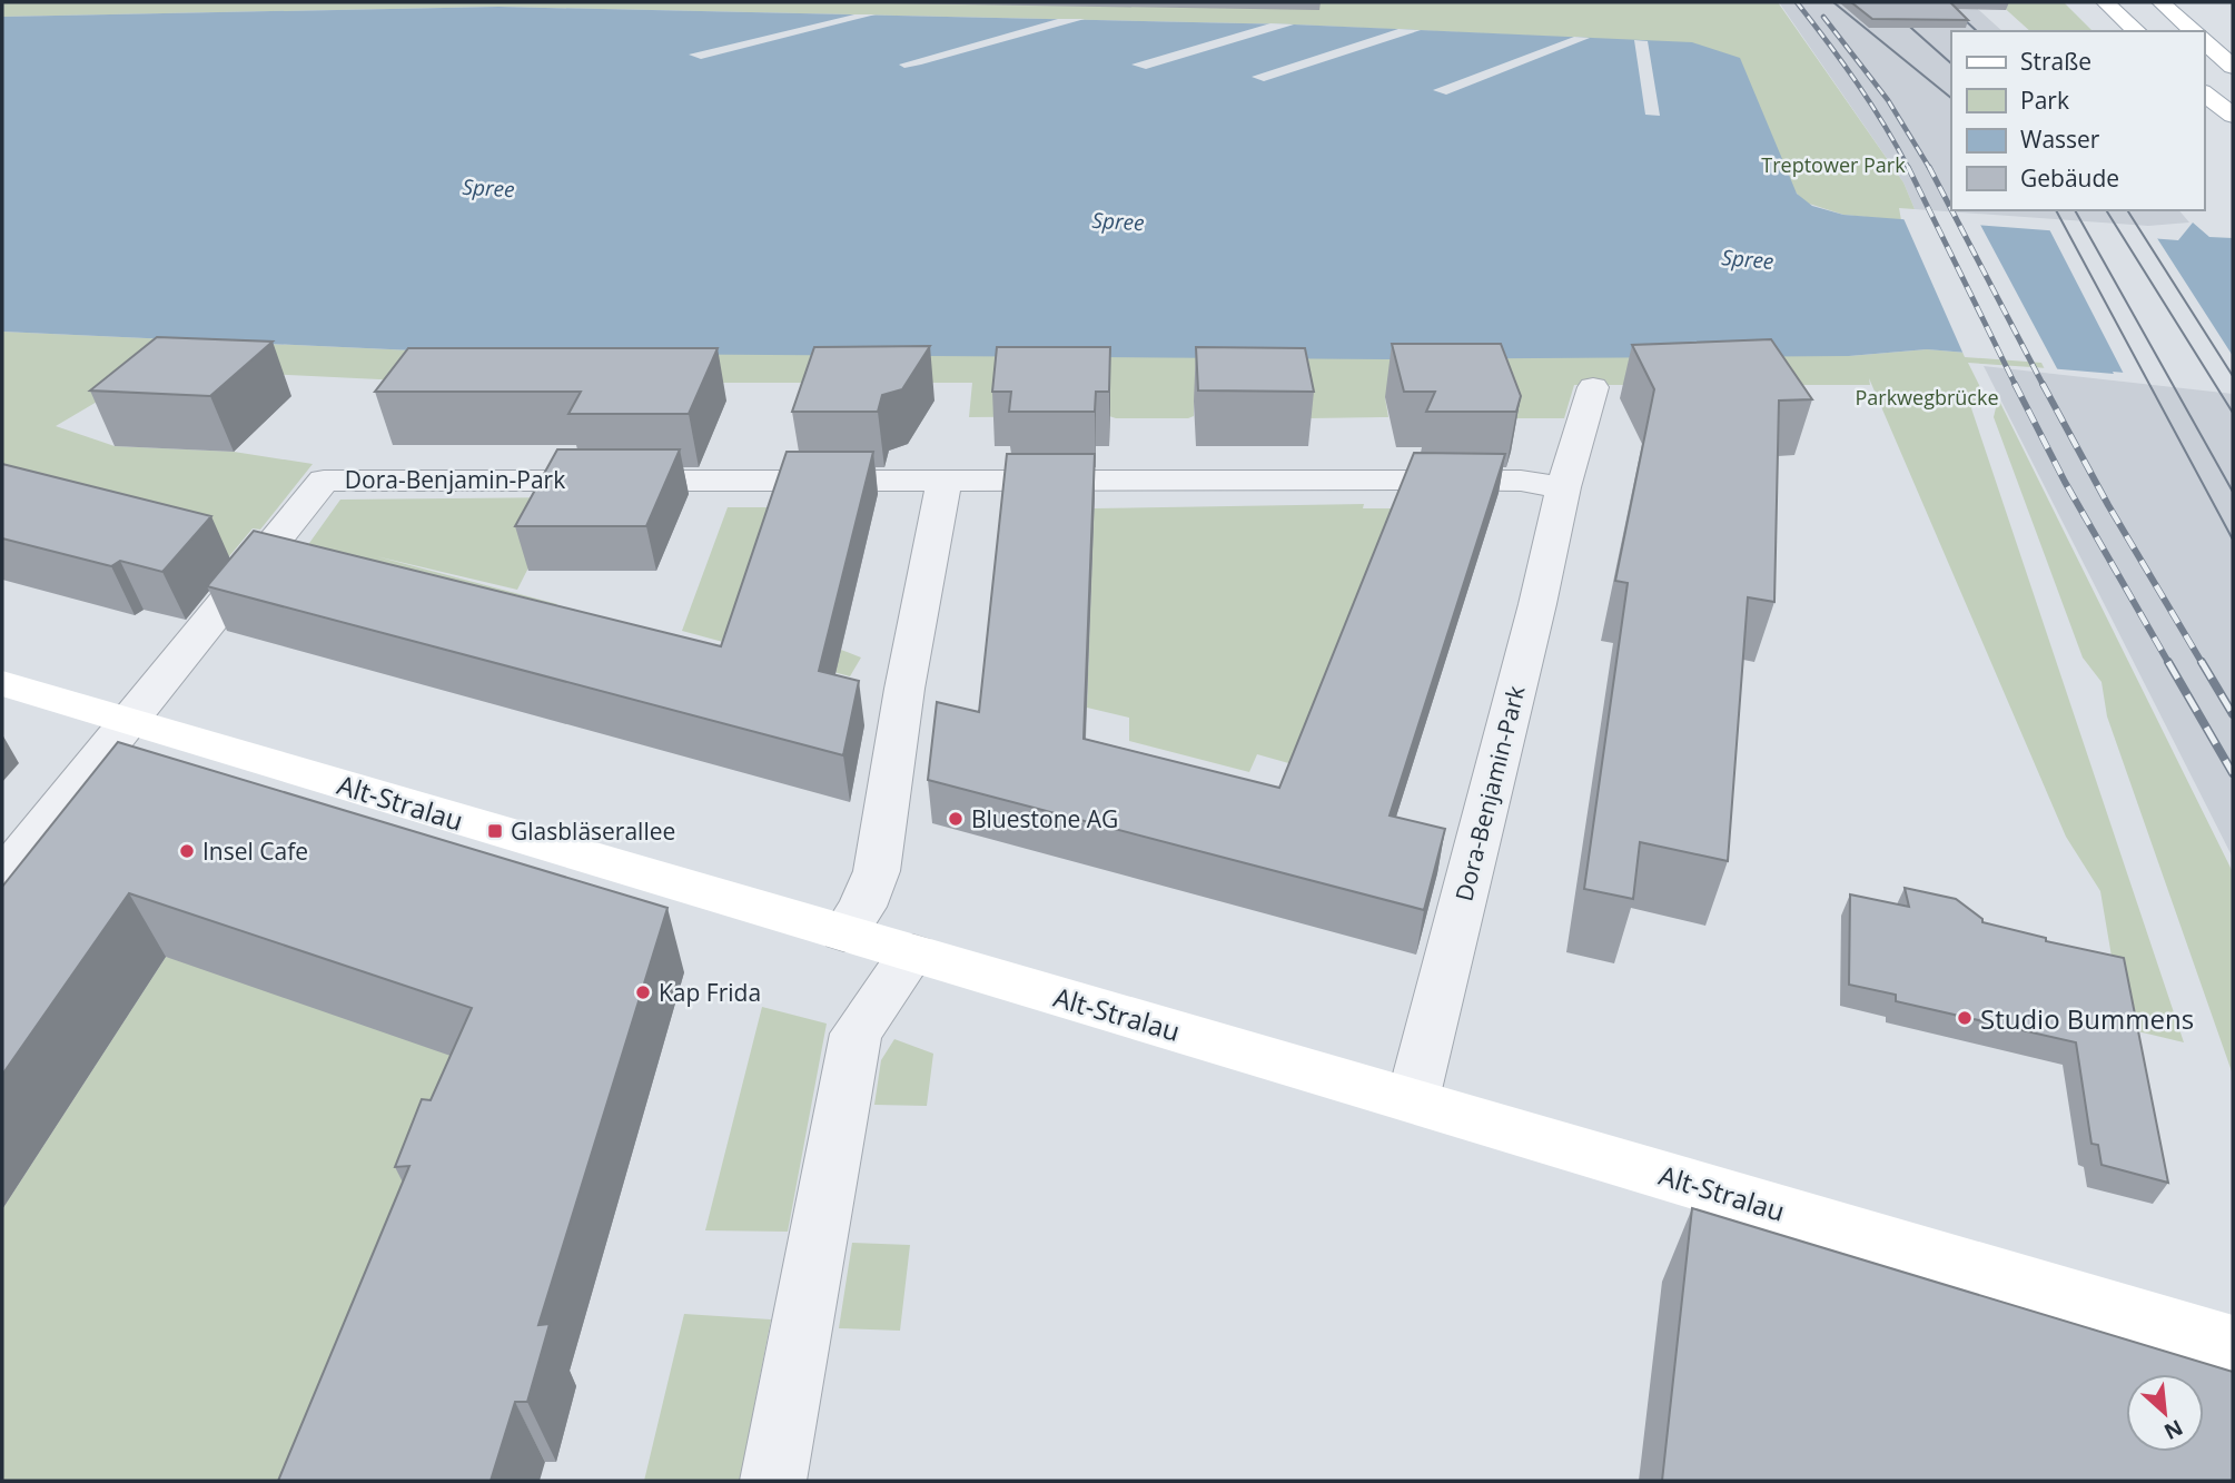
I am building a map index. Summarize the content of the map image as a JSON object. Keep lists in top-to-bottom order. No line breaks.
{"streets":{"street":["Dora-Benjamin-Park","Alt-Stralau"]},"crossings":[["Dora-Benjamin-Park","Alt-Stralau"]],"water":["Spree"],"parks":["Treptower Park","Parkwegbrücke"],"places":{"other":["Bluestone AG","Insel Cafe","Kap Frida","Studio Bummens"],"transit":["Glasbläserallee"]},"legend":["Straße","Park","Wasser","Gebäude"],"north":"bottom right"}
